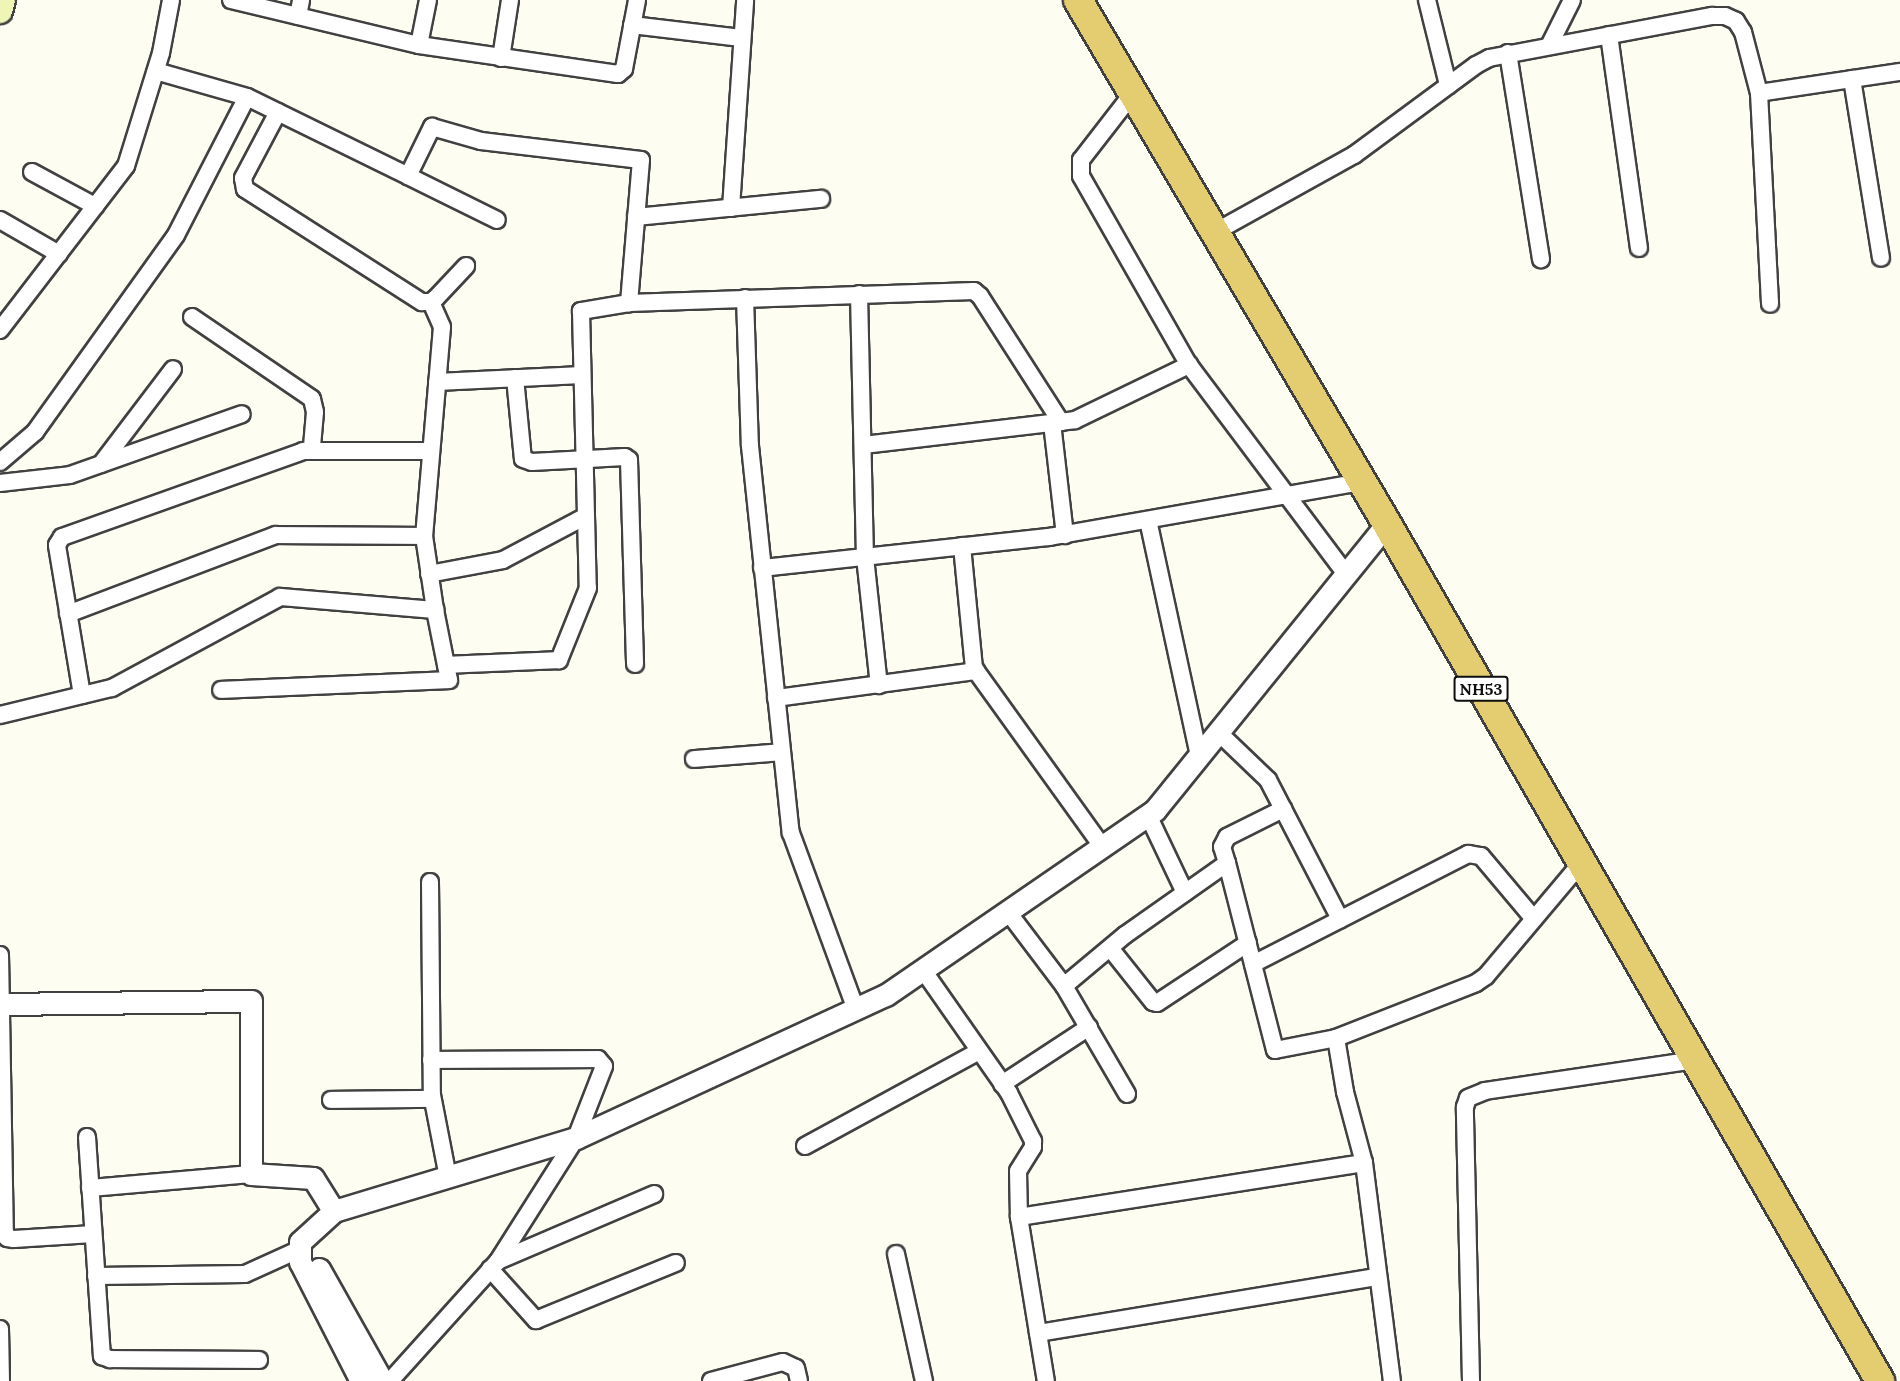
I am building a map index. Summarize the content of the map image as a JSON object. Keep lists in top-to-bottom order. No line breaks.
{"streets":{"highway":["NH53"]}}
